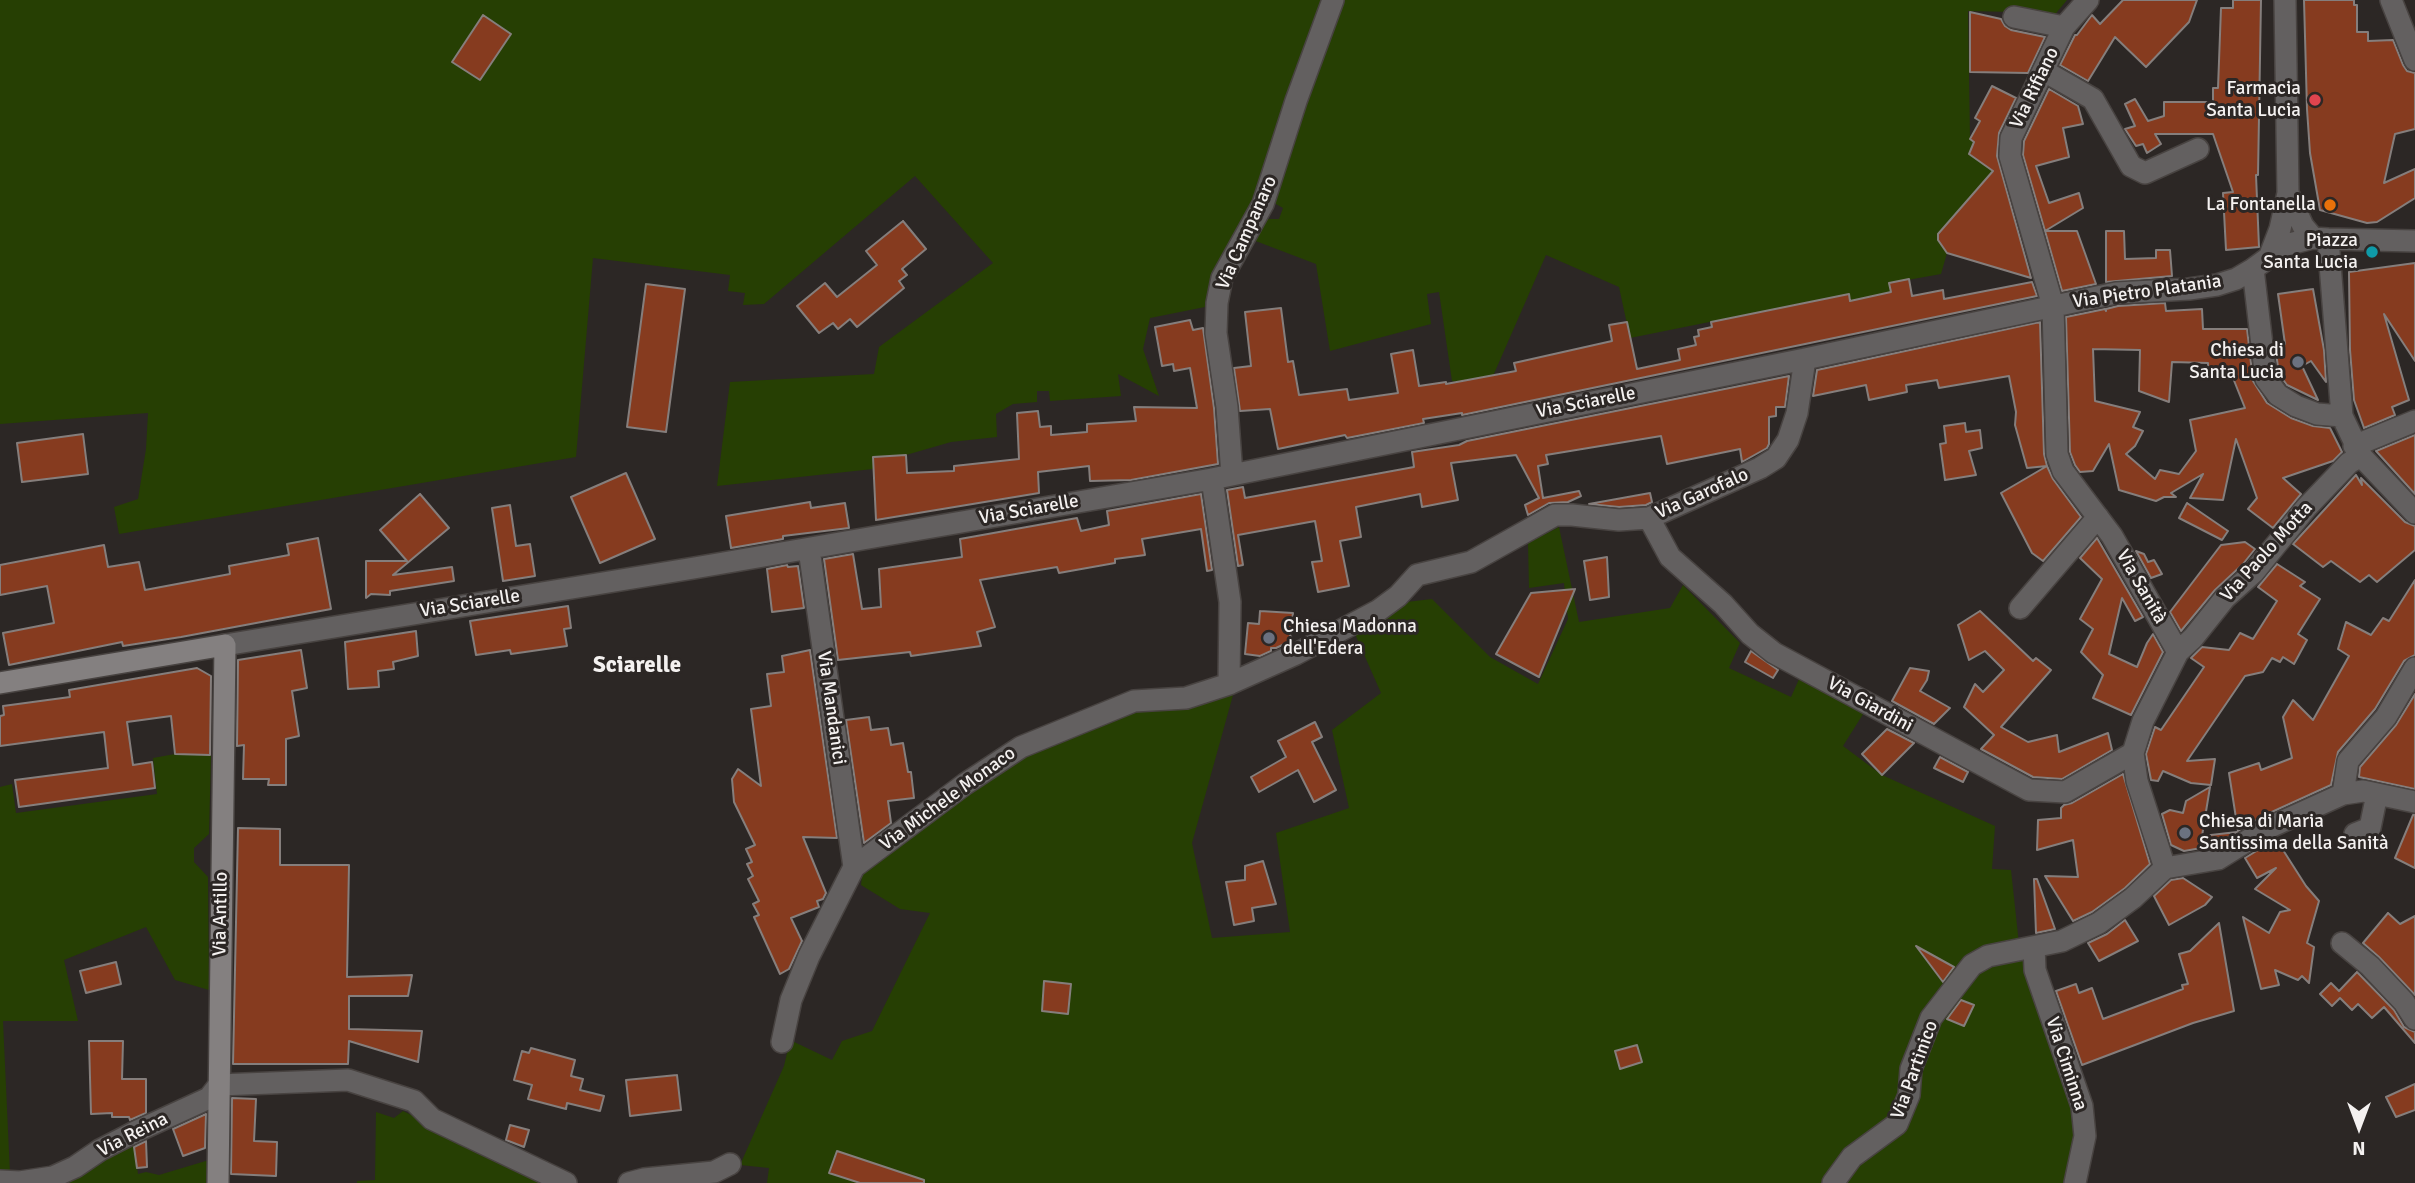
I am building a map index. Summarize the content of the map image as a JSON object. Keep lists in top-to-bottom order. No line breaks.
{"streets":{"street":["Via Rifiano","Via Campanaro","Via Pietro Platania","Via Sciarelle","Via Garofalo","Via Paolo Motta","Via Sanità","Via Giardini","Via Mandanici","Via Michele Monaco","Via Antillo","Via Ciminna","Via Partinico","Via Reina"]},"crossings":[["Via Rifiano","Via Pietro Platania"],["Via Rifiano","Via Sciarelle"],["Via Rifiano","Via Sanità"],["Via Campanaro","Via Sciarelle"],["Via Pietro Platania","Via Sciarelle"],["Via Pietro Platania","Via Sanità"],["Via Sciarelle","Via Garofalo"],["Via Sciarelle","Via Sanità"],["Via Sciarelle","Via Mandanici"],["Via Sciarelle","Via Antillo"],["Via Garofalo","Via Giardini"],["Via Garofalo","Via Michele Monaco"],["Via Paolo Motta","Via Sanità"],["Via Mandanici","Via Michele Monaco"],["Via Antillo","Via Reina"],["Via Ciminna","Via Partinico"]],"districts":["Sciarelle"],"places":["Farmacia Santa Lucia","La Fontanella","Piazza Santa Lucia","Chiesa di Santa Lucia","Chiesa Madonna dell'Edera","Chiesa di Maria Santissima della Sanità"],"north":"bottom"}
